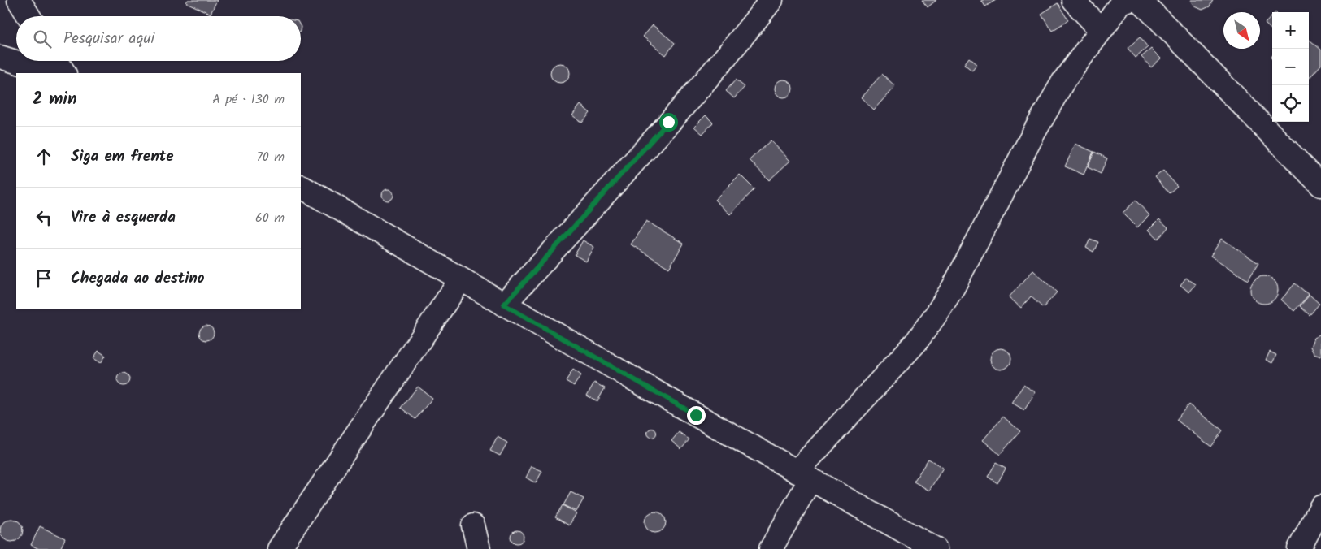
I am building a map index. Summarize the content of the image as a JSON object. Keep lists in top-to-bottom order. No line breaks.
{"north":"bottom right","page":{"map_buttons":["+","−"],"search":"Pesquisar aqui","heading":["2 min","A pé · 130 m"],"list":[["Siga em frente","70 m"],["Vire à esquerda","60 m"],"Chegada ao destino"]}}
